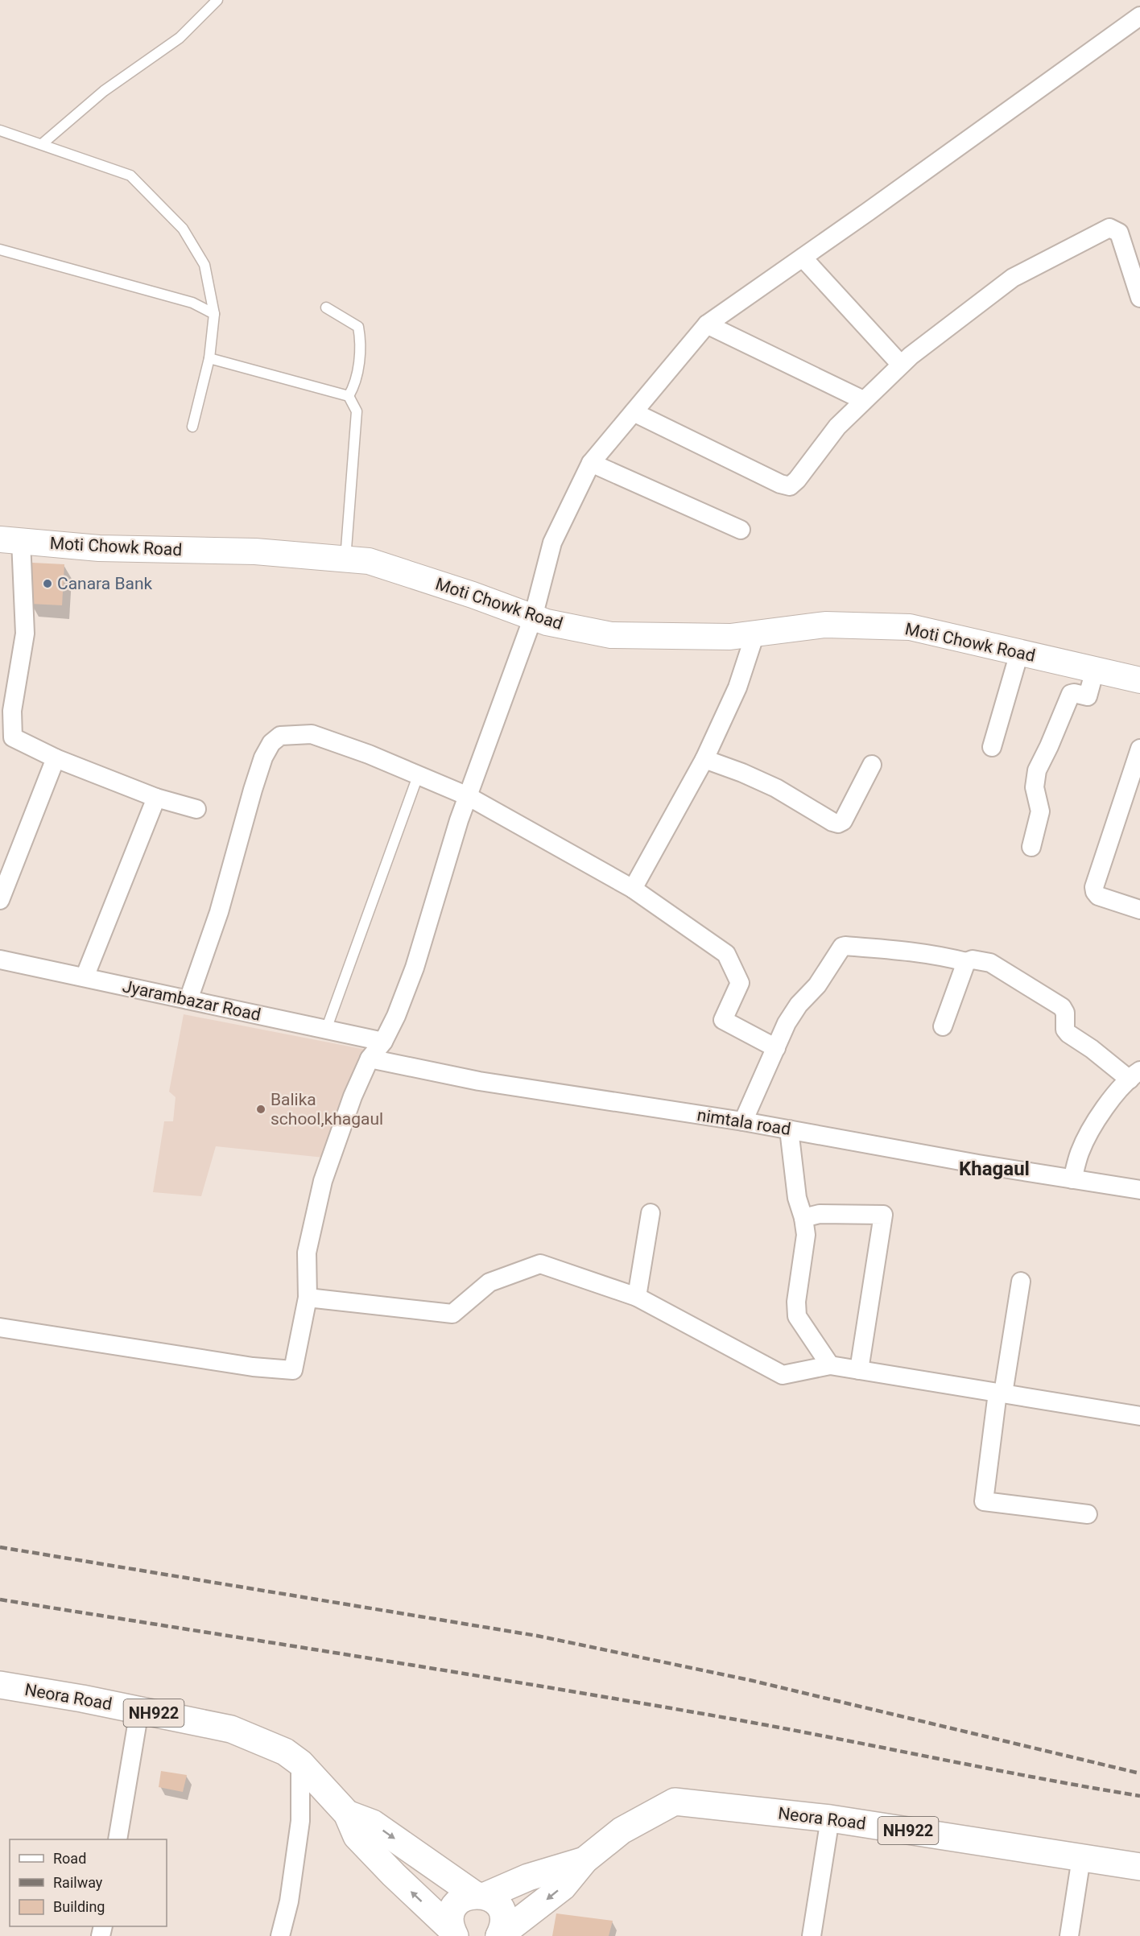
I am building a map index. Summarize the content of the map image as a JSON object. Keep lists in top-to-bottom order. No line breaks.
{"streets":{"main road":["Neora Road","NH922"],"street":["Moti Chowk Road","Jyarambazar Road","nimtala road"]},"districts":["Khagaul"],"places":["Canara Bank","Balika school,khagaul"],"legend":["Road","Railway","Building"]}
